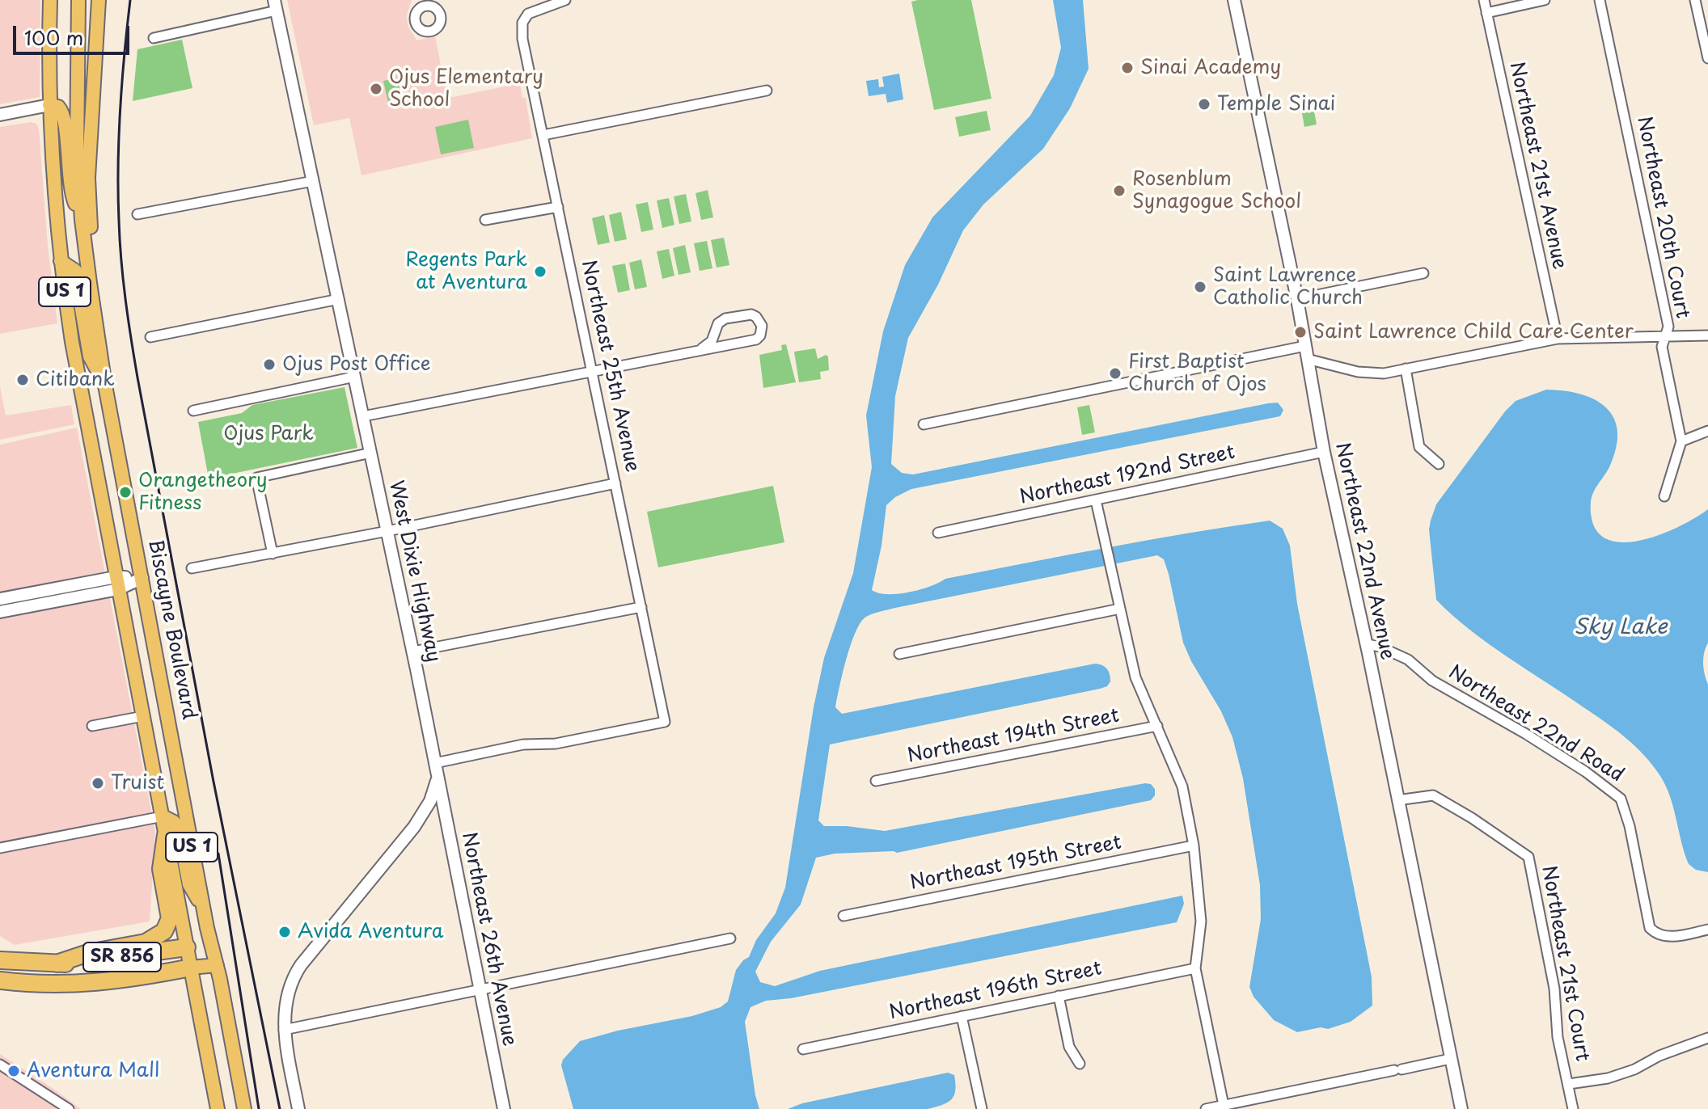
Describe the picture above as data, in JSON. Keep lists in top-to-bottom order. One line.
{"streets":{"highway":["SR 856"],"main road":["US 1","Biscayne Boulevard"],"street":["Northeast 21st Avenue","Northeast 20th Court","Northeast 25th Avenue","Northeast 192nd Street","Northeast 22nd Avenue","West Dixie Highway","Northeast 22nd Road","Northeast 194th Street","Northeast 195th Street","Northeast 26th Avenue","Northeast 21st Court","Northeast 196th Street"]},"crossings":[["US 1","SR 856"],["Northeast 25th Avenue","West Dixie Highway"],["Northeast 192nd Street","Northeast 22nd Avenue"],["Northeast 22nd Avenue","Northeast 22nd Road"],["Northeast 22nd Avenue","Northeast 21st Court"],["West Dixie Highway","Northeast 26th Avenue"],["Biscayne Boulevard","SR 856"]],"water":["Sky Lake"],"parks":["Ojus Park"],"places":["Sinai Academy","Ojus Elementary School","Temple Sinai","Rosenblum Synagogue School","Regents Park at Aventura","Saint Lawrence Catholic Church","Saint Lawrence Child Care Center","Ojus Post Office","First Baptist Church of Ojos","Citibank","Orangetheory Fitness","Truist","Avida Aventura","Aventura Mall"],"scale_bar":"100 m"}
